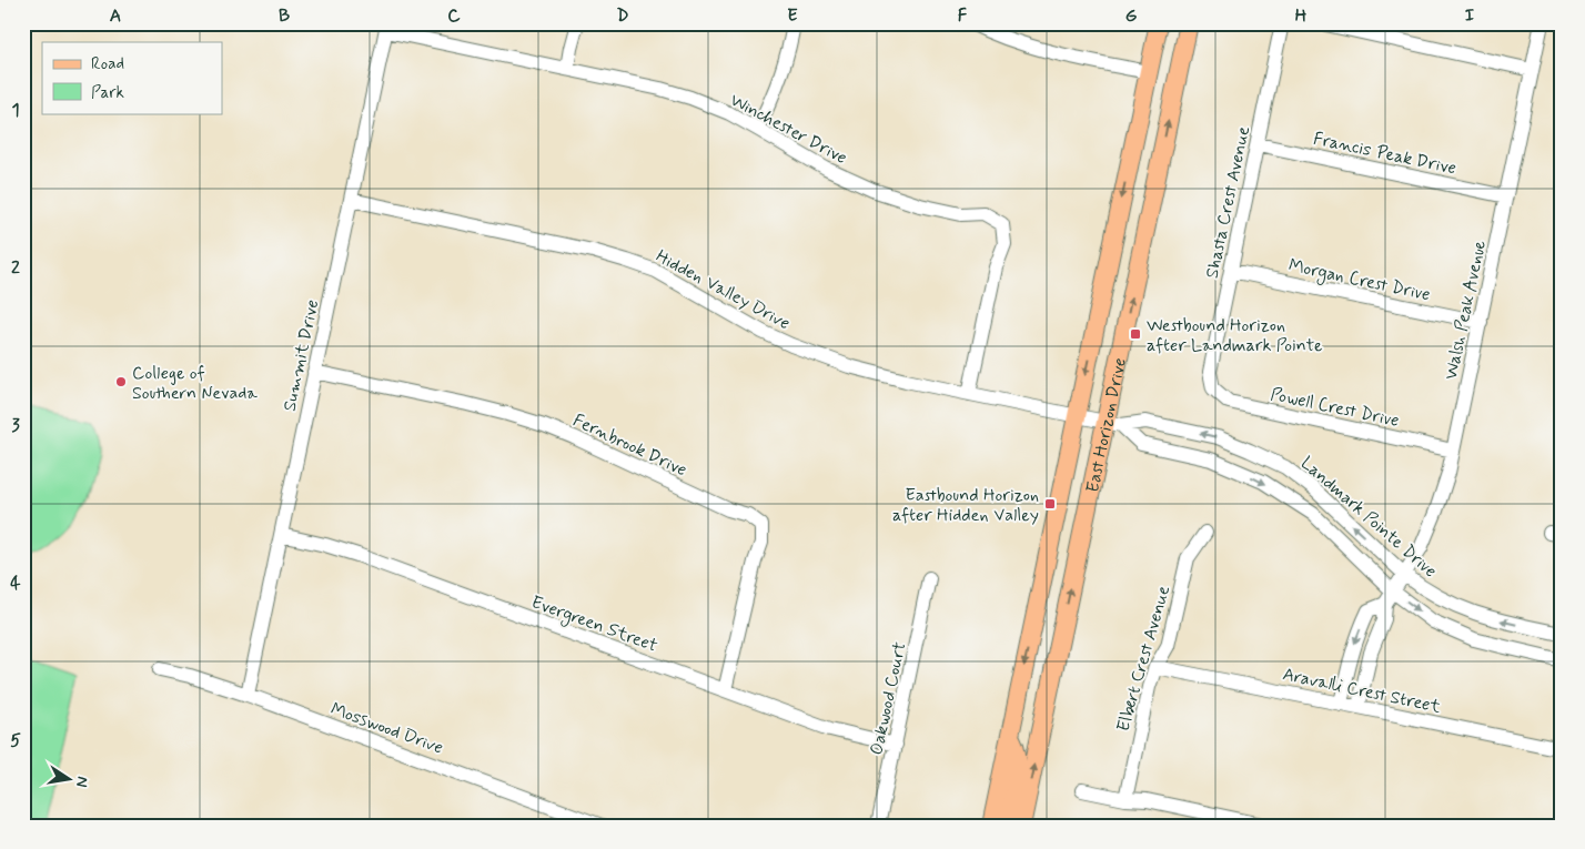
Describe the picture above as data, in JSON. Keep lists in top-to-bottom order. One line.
{"streets":{"main road":["East Horizon Drive"],"street":["Winchester Drive","Francis Peak Drive","Shasta Crest Avenue","Morgan Crest Drive","Hidden Valley Drive","Walsh Peak Avenue","Summit Drive","Powell Crest Drive","Fernbrook Drive","Landmark Pointe Drive","Evergreen Street","Elbert Crest Avenue","Aravalli Crest Street","Oakwood Court","Mosswood Drive"]},"crossings":[["Winchester Drive","Hidden Valley Drive"],["Winchester Drive","Summit Drive"],["Francis Peak Drive","Shasta Crest Avenue"],["Francis Peak Drive","Walsh Peak Avenue"],["Shasta Crest Avenue","Morgan Crest Drive"],["Shasta Crest Avenue","Powell Crest Drive"],["Morgan Crest Drive","Walsh Peak Avenue"],["Hidden Valley Drive","Summit Drive"],["Hidden Valley Drive","East Horizon Drive"],["Hidden Valley Drive","Landmark Pointe Drive"],["Walsh Peak Avenue","Powell Crest Drive"],["Walsh Peak Avenue","Landmark Pointe Drive"],["Summit Drive","Fernbrook Drive"],["Summit Drive","Evergreen Street"],["Summit Drive","Mosswood Drive"],["East Horizon Drive","Landmark Pointe Drive"],["Fernbrook Drive","Evergreen Street"],["Evergreen Street","Oakwood Court"],["Elbert Crest Avenue","Aravalli Crest Street"]],"places":{"transit":["Westbound Horizon after Landmark Pointe","Eastbound Horizon after Hidden Valley"],"other":["College of Southern Nevada"]},"legend":["Road","Park"],"north":"right","grid":{"columns":["A","B","C","D","E","F","G","H","I"],"rows":["1","2","3","4","5"]}}
